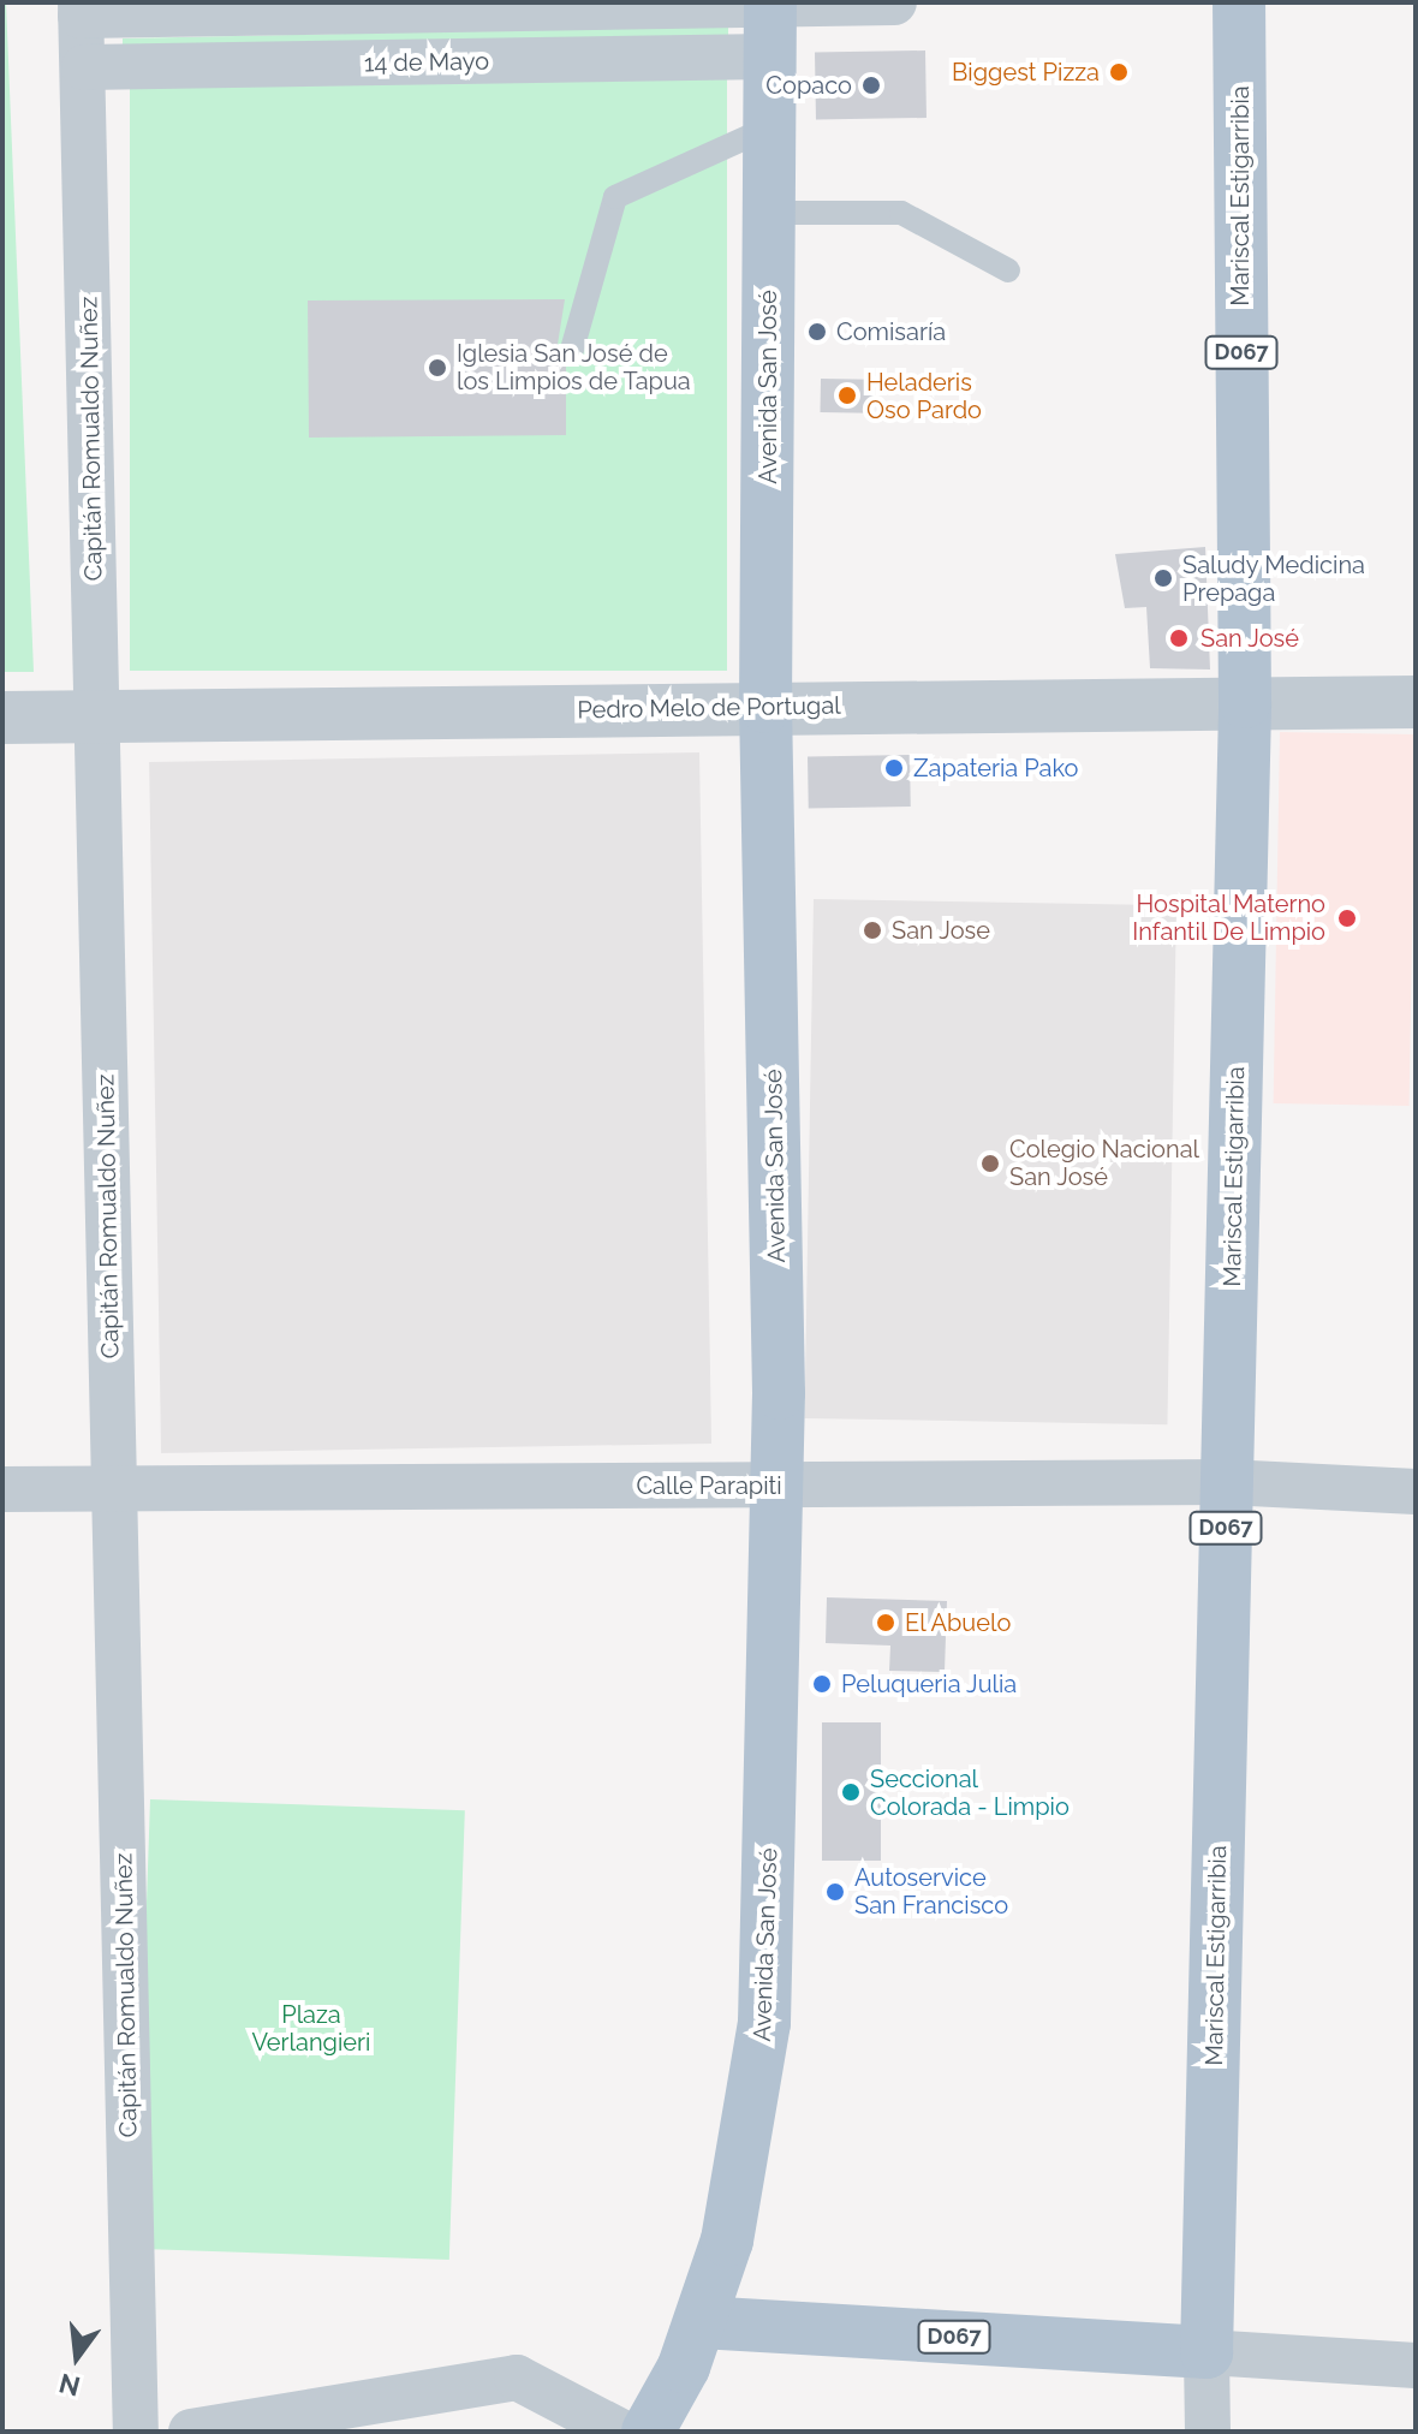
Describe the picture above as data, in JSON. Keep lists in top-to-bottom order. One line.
{"streets":{"main road":["Mariscal Estigarribia","D067","Avenida San José"],"street":["14 de Mayo","Capitán Romualdo Nuñez","Pedro Melo de Portugal","Calle Parapiti"]},"crossings":[["14 de Mayo","Avenida San José"],["14 de Mayo","Capitán Romualdo Nuñez"],["Mariscal Estigarribia","D067"],["Mariscal Estigarribia","Pedro Melo de Portugal"],["Mariscal Estigarribia","Calle Parapiti"],["D067","Avenida San José"],["Avenida San José","Pedro Melo de Portugal"],["Avenida San José","Calle Parapiti"],["Capitán Romualdo Nuñez","Pedro Melo de Portugal"],["Capitán Romualdo Nuñez","Calle Parapiti"]],"parks":["Plaza Verlangieri"],"places":["Biggest Pizza","Copaco","Comisaría","Iglesia San José de los Limpios de Tapua","Heladeris Oso Pardo","Saludy Medicina Prepaga","San José","Zapateria Pako","Hospital Materno Infantil De Limpio","San Jose","Colegio Nacional San José","El Abuelo","Peluqueria Julia","Seccional Colorada - Limpio","Autoservice San Francisco"],"north":"bottom"}
